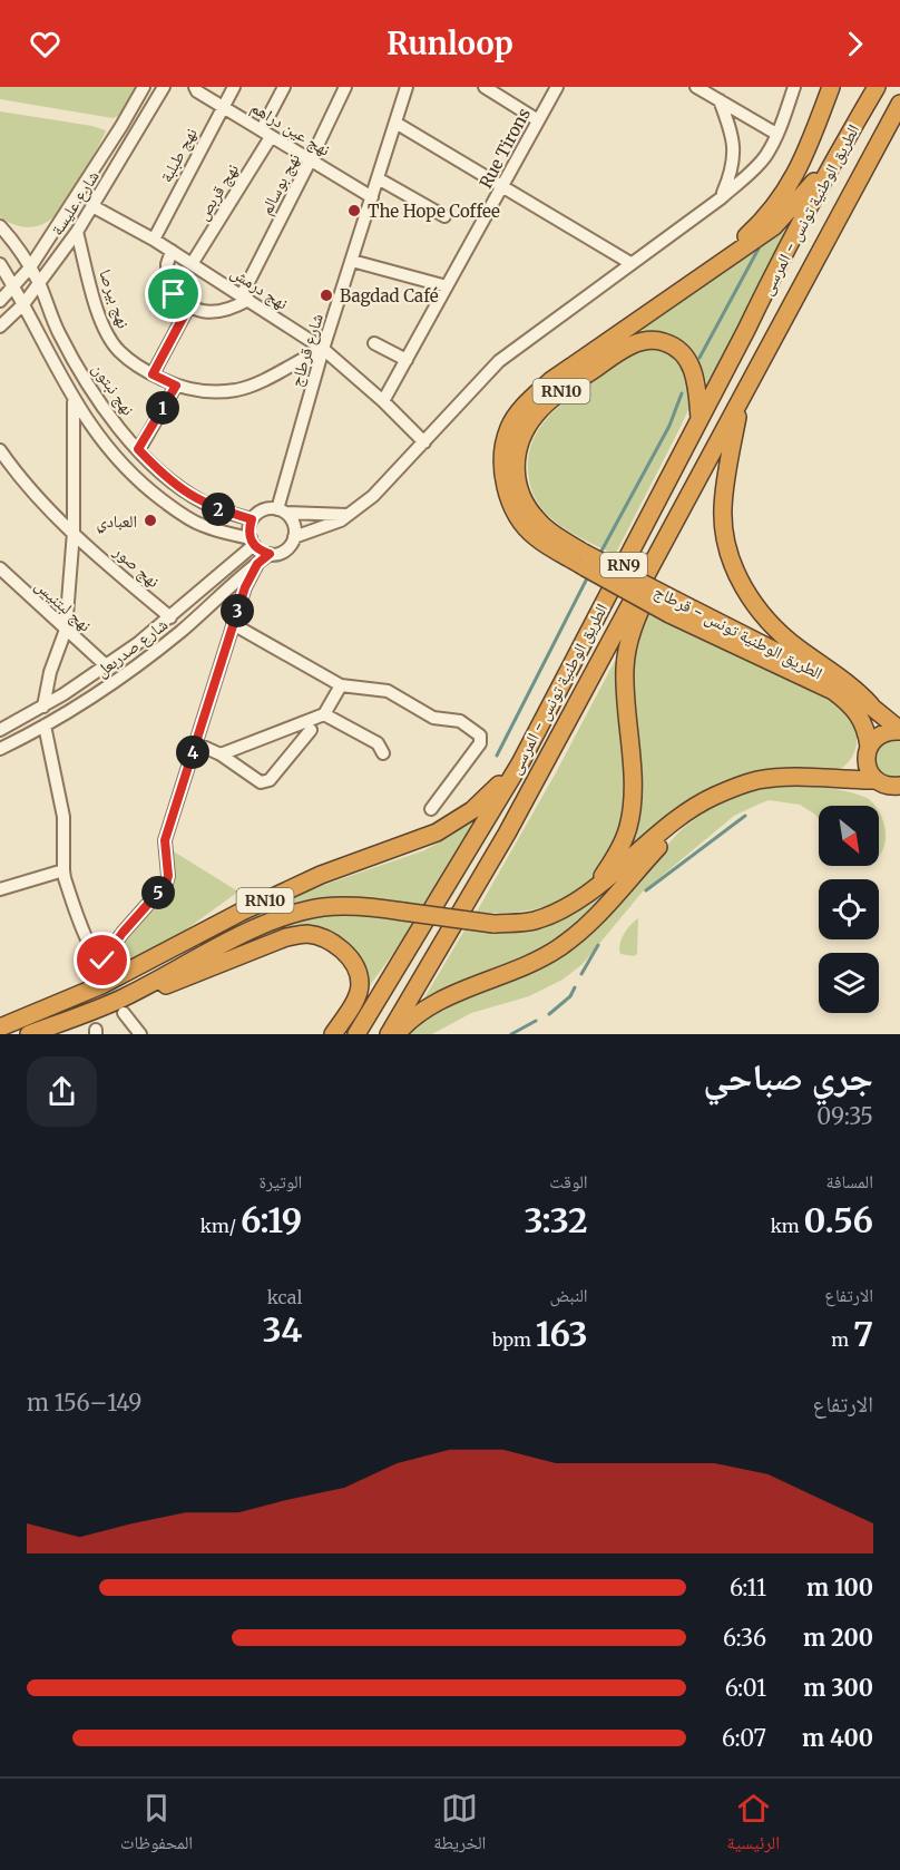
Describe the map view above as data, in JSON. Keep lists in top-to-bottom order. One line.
{"streets":{"highway":["الطريق الوطنية تونس - المرسى","RN10","RN9","الطريق الوطنية تونس - قرطاج"],"street":["نهج عين دراهم","Rue Tirons","نهج طبلبة","نهج بوسالم","نهج قربص","شارع عليسة","نهج درمش","نهج بيرصا","شارع قرطاج","نهج نبتون","نهج صور","نهج لبتنيس","شارع صدربعل"]},"crossings":[["نهج عين دراهم","نهج طبلبة"],["نهج عين دراهم","نهج بوسالم"],["نهج عين دراهم","نهج قربص"],["نهج عين دراهم","شارع قرطاج"],["Rue Tirons","نهج درمش"],["نهج طبلبة","نهج درمش"],["نهج بوسالم","نهج درمش"],["نهج قربص","نهج درمش"],["شارع عليسة","نهج درمش"],["شارع عليسة","نهج بيرصا"],["شارع عليسة","نهج نبتون"],["الطريق الوطنية تونس - المرسى","RN10"],["الطريق الوطنية تونس - المرسى","الطريق الوطنية تونس - قرطاج"],["نهج درمش","نهج بيرصا"],["نهج درمش","شارع قرطاج"],["نهج بيرصا","شارع قرطاج"],["شارع قرطاج","نهج نبتون"],["شارع قرطاج","شارع صدربعل"],["نهج نبتون","شارع صدربعل"],["نهج صور","شارع صدربعل"],["نهج لبتنيس","شارع صدربعل"]],"places":["The Hope Coffee","Bagdad Café","العبادي"],"north":"bottom right","page":{"header":"Runloop","pins":["1","2","3","4","5"],"heading":["جري صباحي","09:35"],"stats":[["المسافة","0.56 km"],["الوقت","3:32"],["الوتيرة","6:19 /km"],["الارتفاع","7 m"],["النبض","163 bpm"],["kcal","34"]],"chart":["الارتفاع","149–156 m"],"list":[{"name":"100 m","note":"6:11"},{"name":"200 m","note":"6:36"},{"name":"300 m","note":"6:01"},{"name":"400 m","note":"6:07"}],"tabs":["الرئيسية","الخريطة","المحفوظات"]}}
